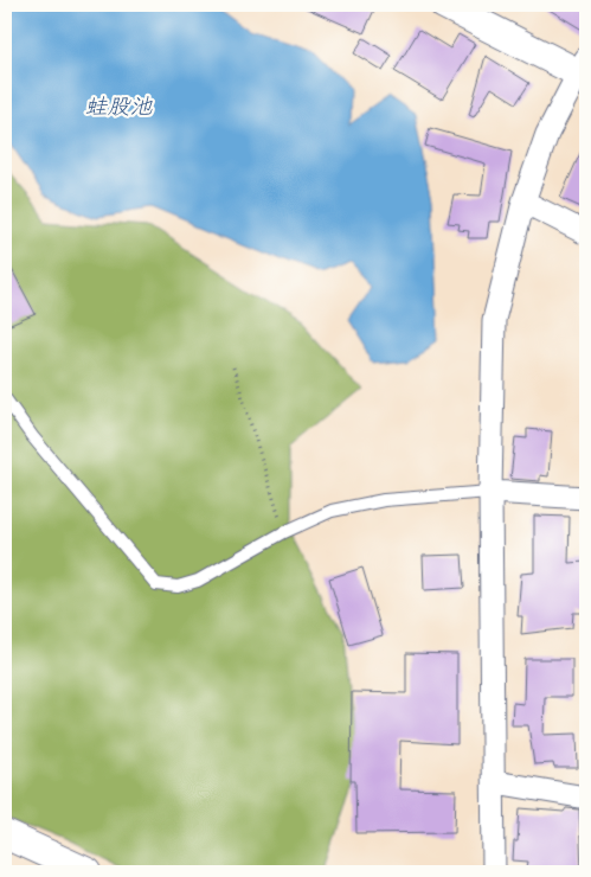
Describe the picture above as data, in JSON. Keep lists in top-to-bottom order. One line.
{"water":["蛙股池"]}
